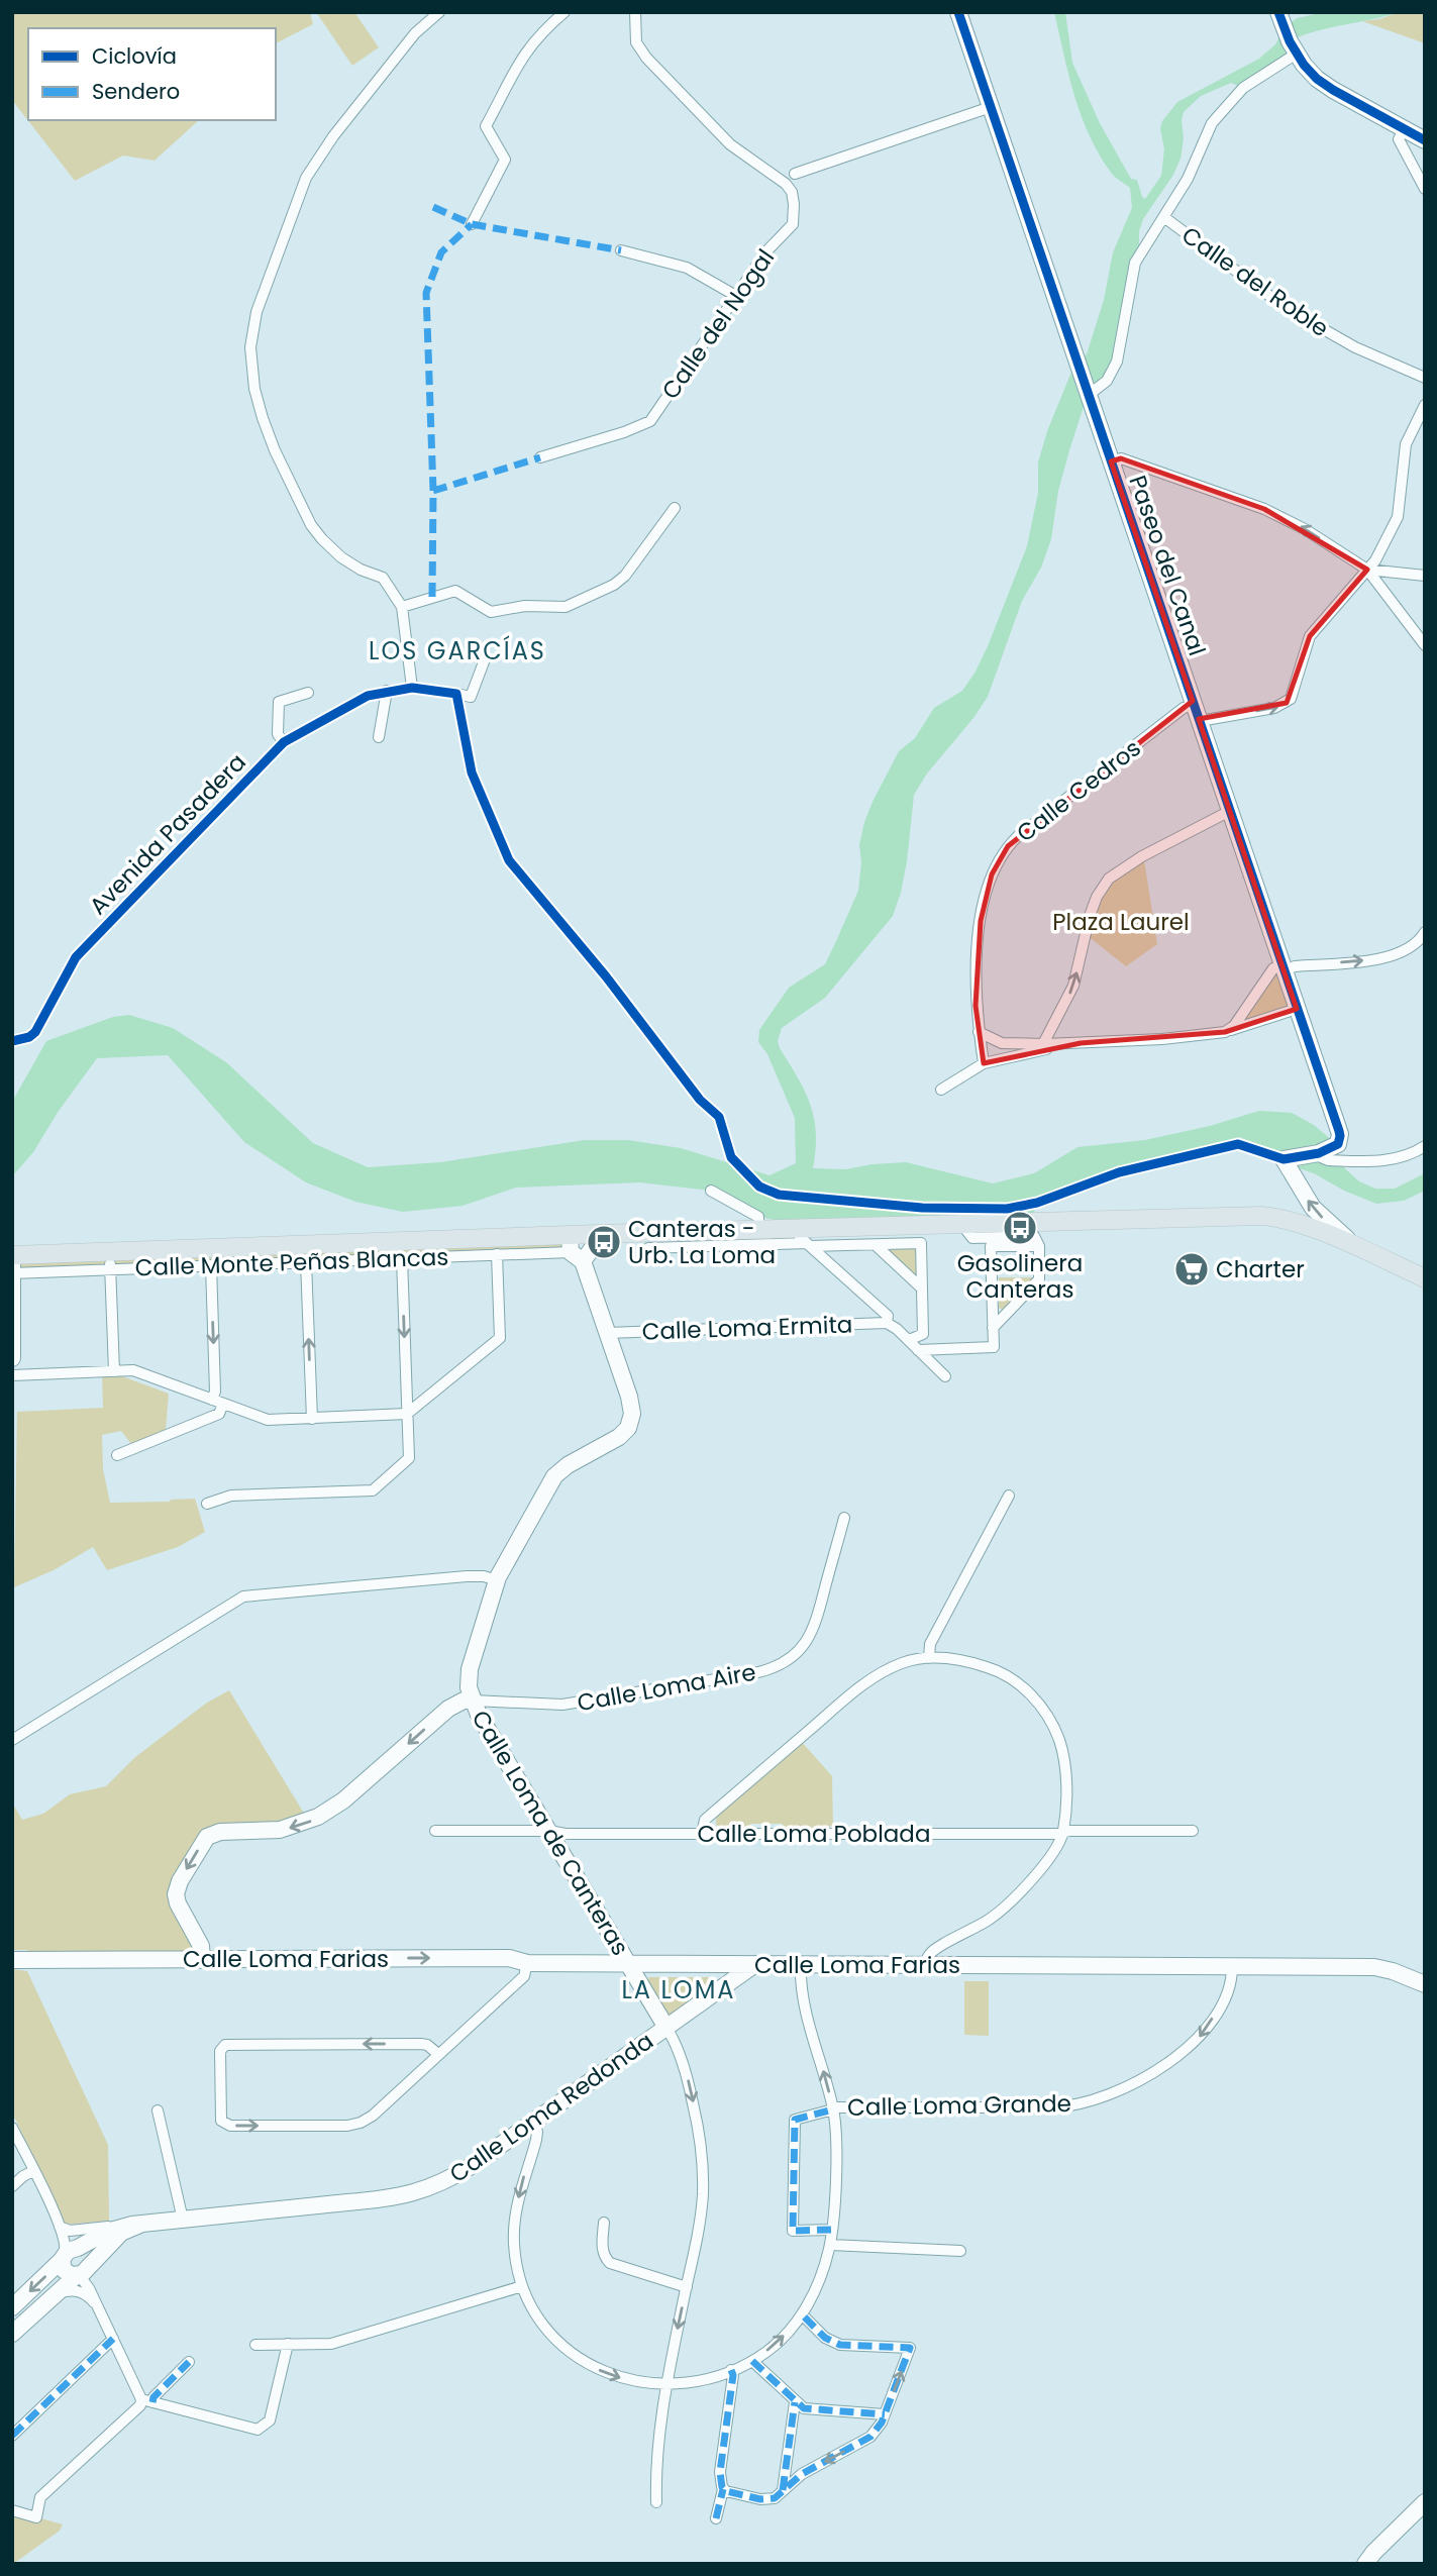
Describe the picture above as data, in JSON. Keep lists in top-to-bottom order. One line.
{"streets":{"main road":["Calle Monte Peñas Blancas"],"street":["Calle del Roble","Calle del Nogal","Paseo del Canal","Calle Cedros","Avenida Pasadera","Calle Loma Ermita","Calle Loma Aire","Calle Loma de Canteras","Calle Loma Poblada","Calle Loma Farias","Calle Loma Grande","Calle Loma Redonda"]},"crossings":[["Paseo del Canal","Calle Cedros"],["Calle Monte Peñas Blancas","Calle Loma de Canteras"],["Calle Loma Ermita","Calle Loma de Canteras"],["Calle Loma Aire","Calle Loma de Canteras"],["Calle Loma de Canteras","Calle Loma Poblada"],["Calle Loma de Canteras","Calle Loma Farias"],["Calle Loma de Canteras","Calle Loma Redonda"],["Calle Loma Farias","Calle Loma Grande"],["Calle Loma Farias","Calle Loma Redonda"]],"one_way":["Calle Loma Grande"],"districts":["LOS GARCÍAS","LA LOMA"],"parks":["Plaza Laurel"],"places":{"bus stop":["Gasolinera Canteras","Canteras - Urb. La Loma"],"supermarket":["Charter"]},"legend":["Ciclovía","Sendero"]}
